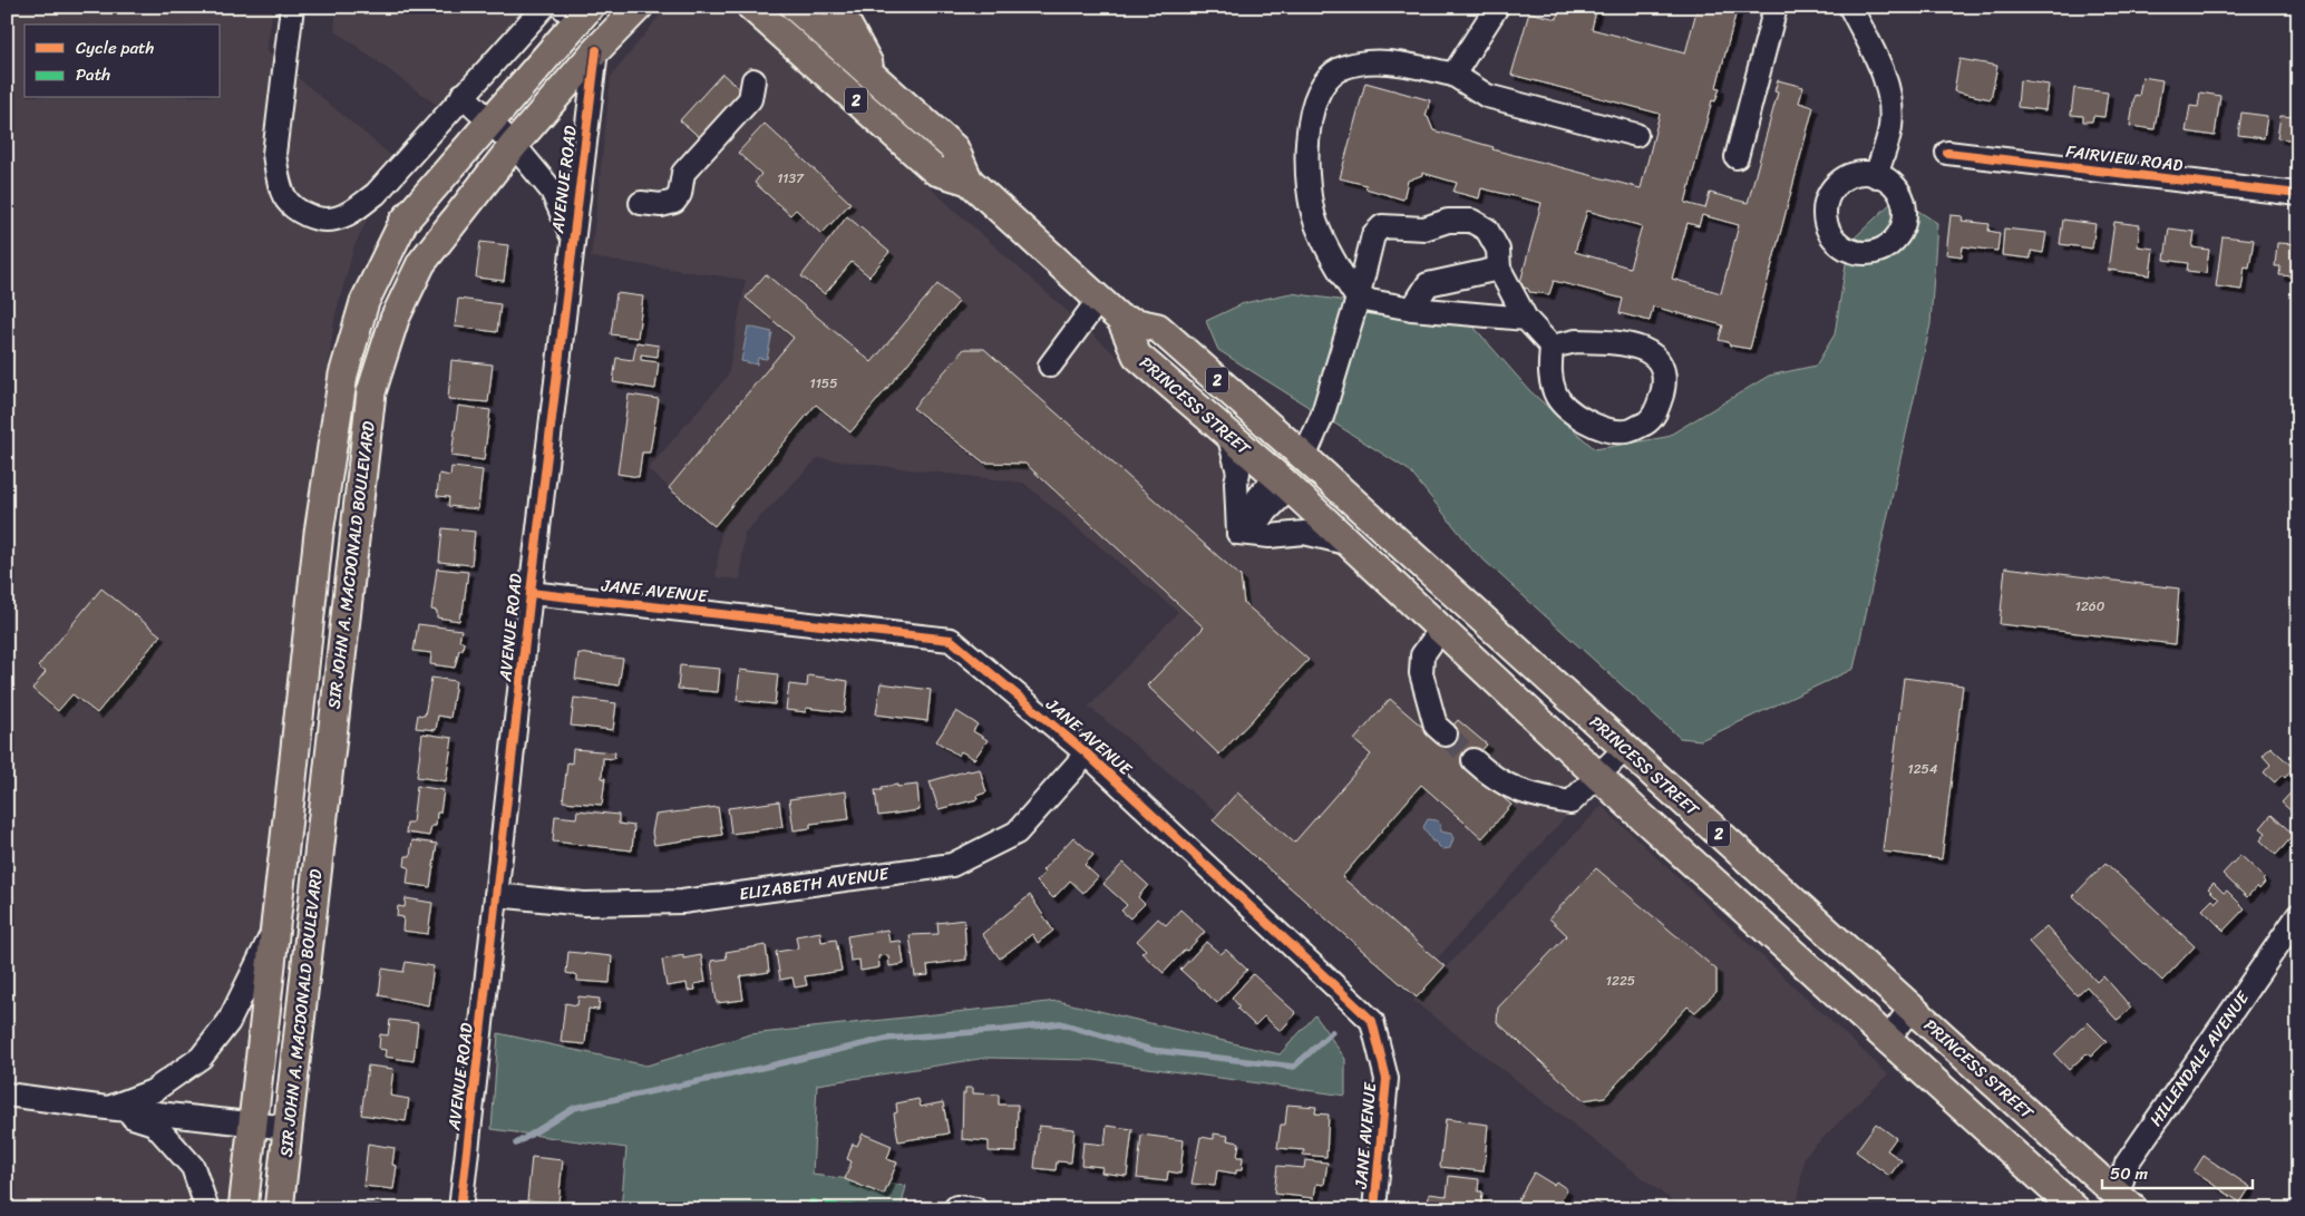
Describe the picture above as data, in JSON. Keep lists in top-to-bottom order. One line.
{"streets":{"main road":["2","PRINCESS STREET","SIR JOHN A. MACDONALD BOULEVARD"],"street":["FAIRVIEW ROAD","AVENUE ROAD","JANE AVENUE","ELIZABETH AVENUE","HILLENDALE AVENUE"]},"crossings":[["AVENUE ROAD","SIR JOHN A. MACDONALD BOULEVARD"],["AVENUE ROAD","JANE AVENUE"],["AVENUE ROAD","ELIZABETH AVENUE"],["PRINCESS STREET","HILLENDALE AVENUE"],["JANE AVENUE","ELIZABETH AVENUE"]],"house_numbers":["1137","1155","1260","1254","1225"],"legend":["Cycle path","Path"],"scale_bar":"50 m"}
